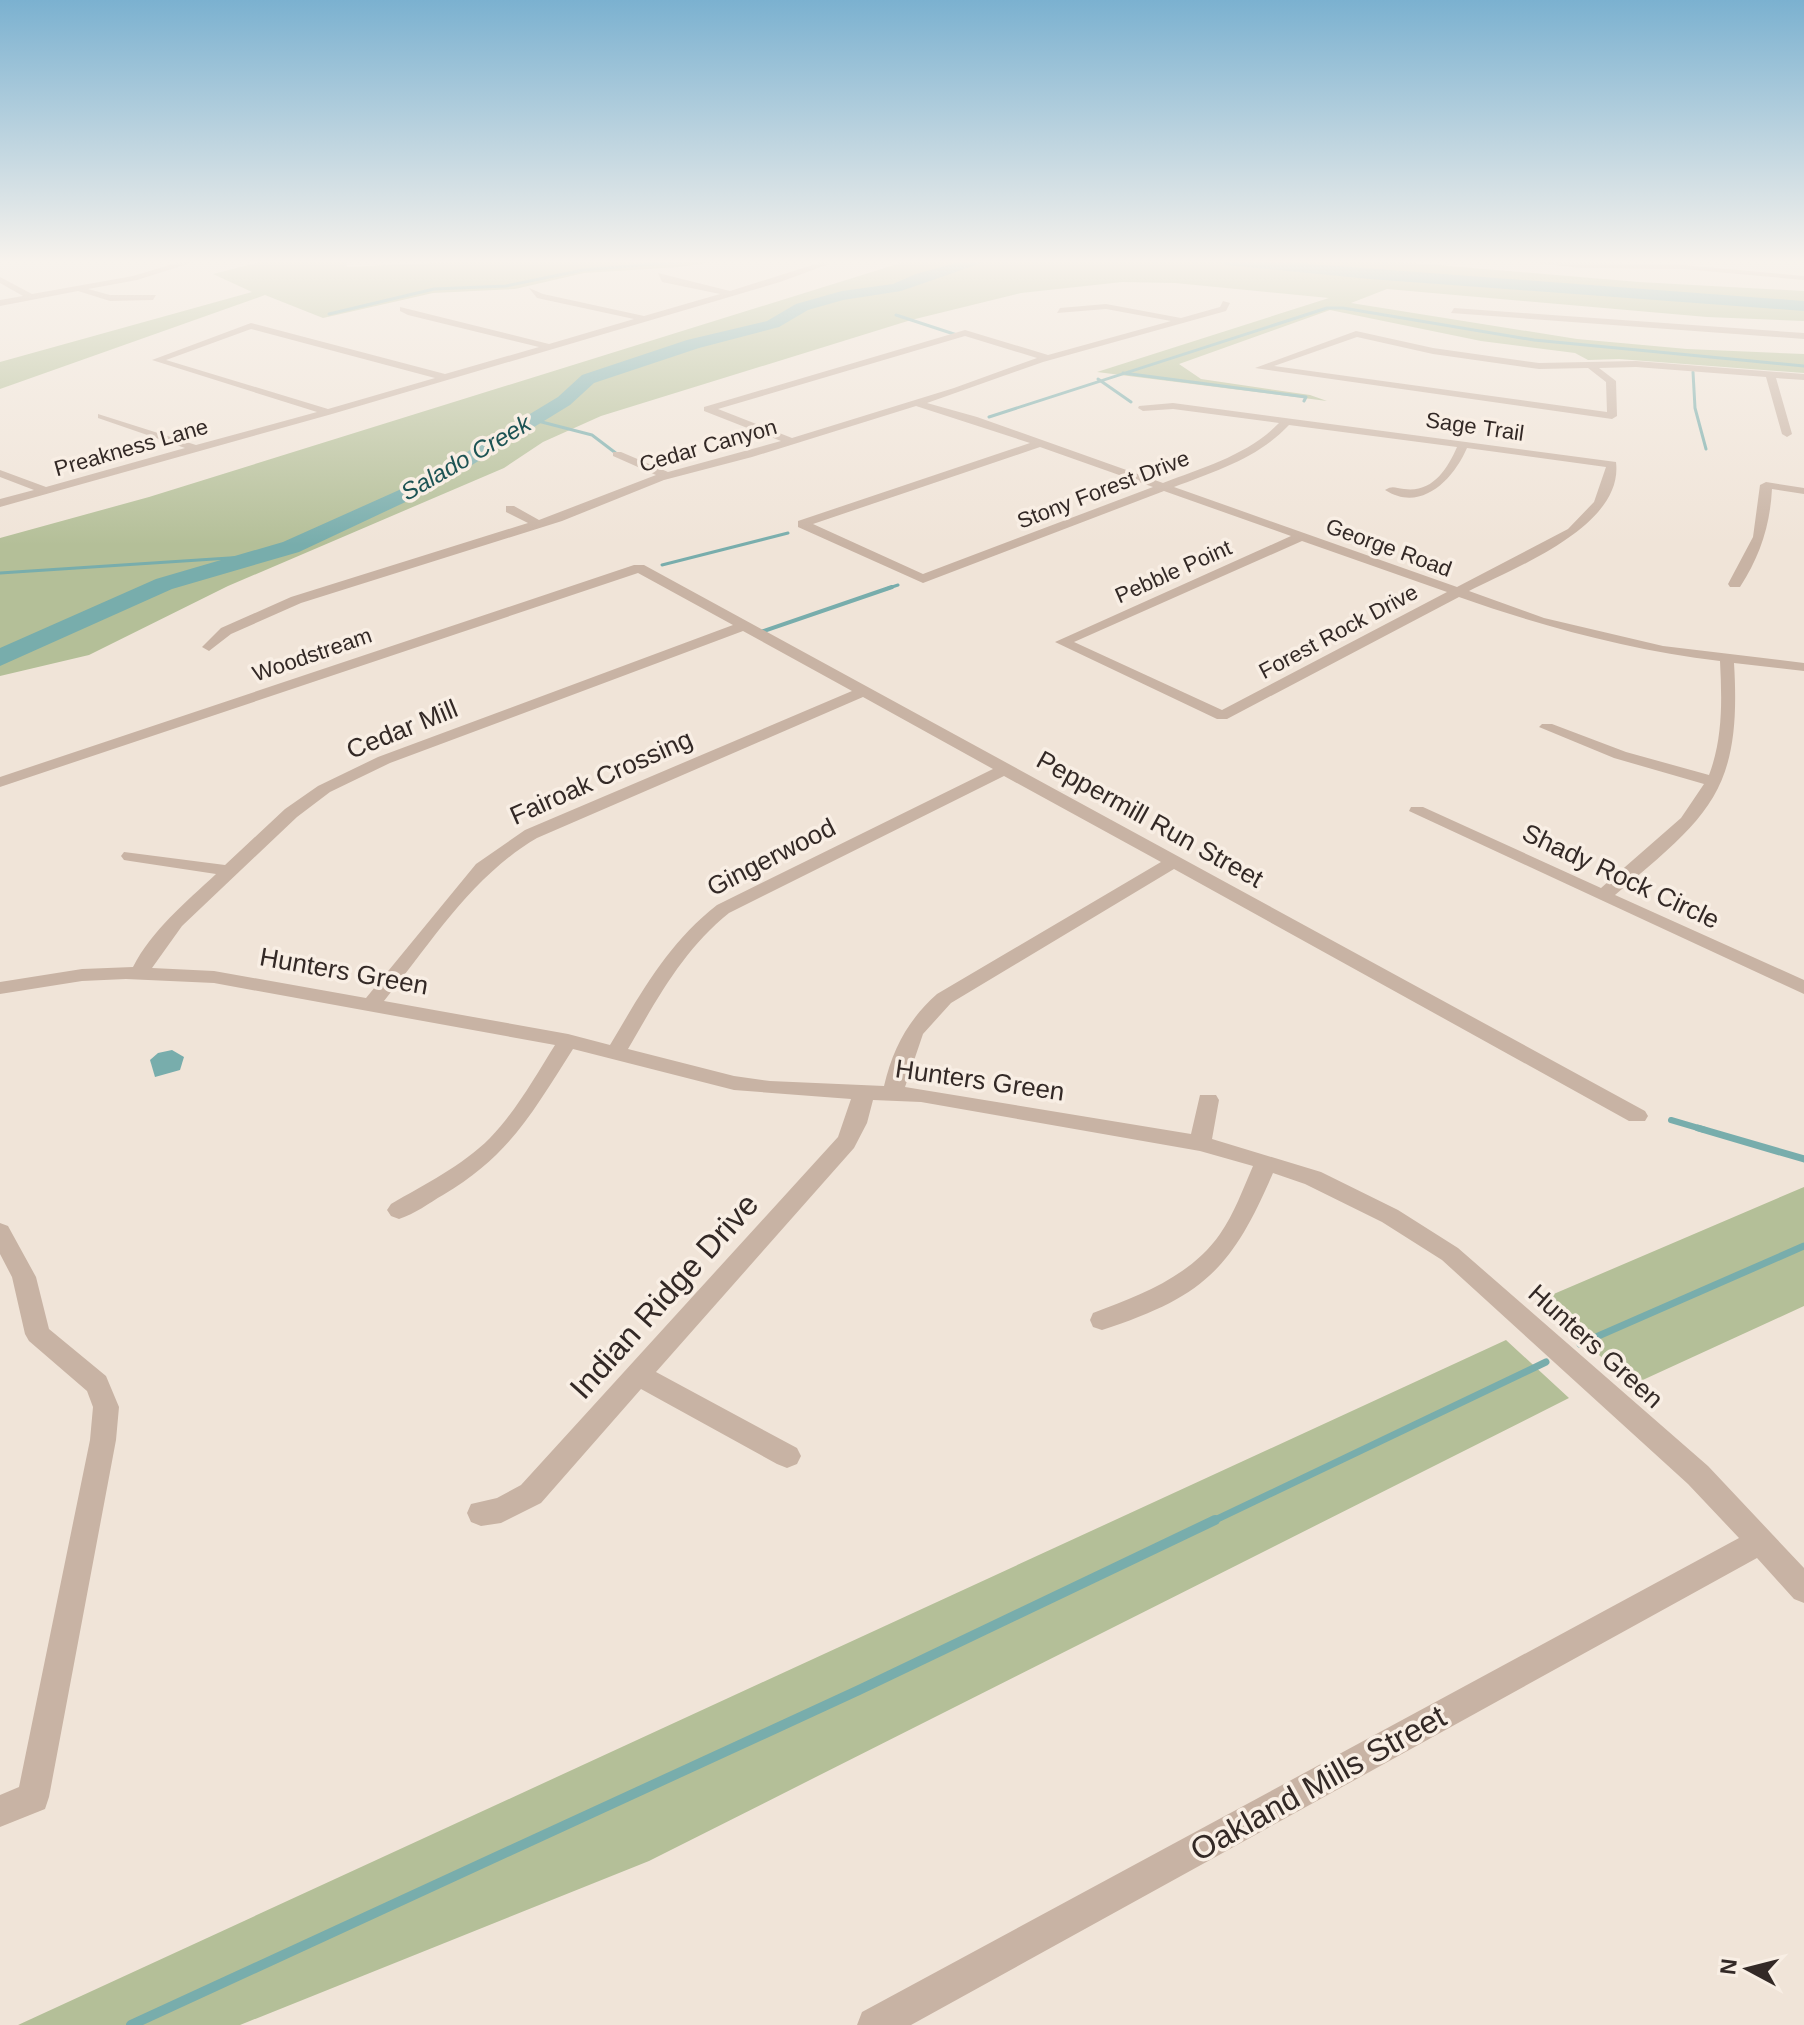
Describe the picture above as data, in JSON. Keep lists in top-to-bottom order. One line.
{"streets":{"street":["Sage Trail","Cedar Canyon","Preakness Lane","Stony Forest Drive","George Road","Pebble Point","Forest Rock Drive","Woodstream","Cedar Mill","Fairoak Crossing","Peppermill Run Street","Gingerwood","Shady Rock Circle","Hunters Green","Indian Ridge Drive","Oakland Mills Street"]},"crossings":[["Sage Trail","Stony Forest Drive"],["Sage Trail","Forest Rock Drive"],["Cedar Canyon","George Road"],["Stony Forest Drive","George Road"],["George Road","Pebble Point"],["George Road","Forest Rock Drive"],["Pebble Point","Forest Rock Drive"],["Woodstream","Peppermill Run Street"],["Cedar Mill","Peppermill Run Street"],["Cedar Mill","Hunters Green"],["Fairoak Crossing","Peppermill Run Street"],["Fairoak Crossing","Hunters Green"],["Peppermill Run Street","Gingerwood"],["Gingerwood","Hunters Green"],["Hunters Green","Indian Ridge Drive"],["Hunters Green","Oakland Mills Street"]],"water":["Salado Creek"],"north":"left"}
